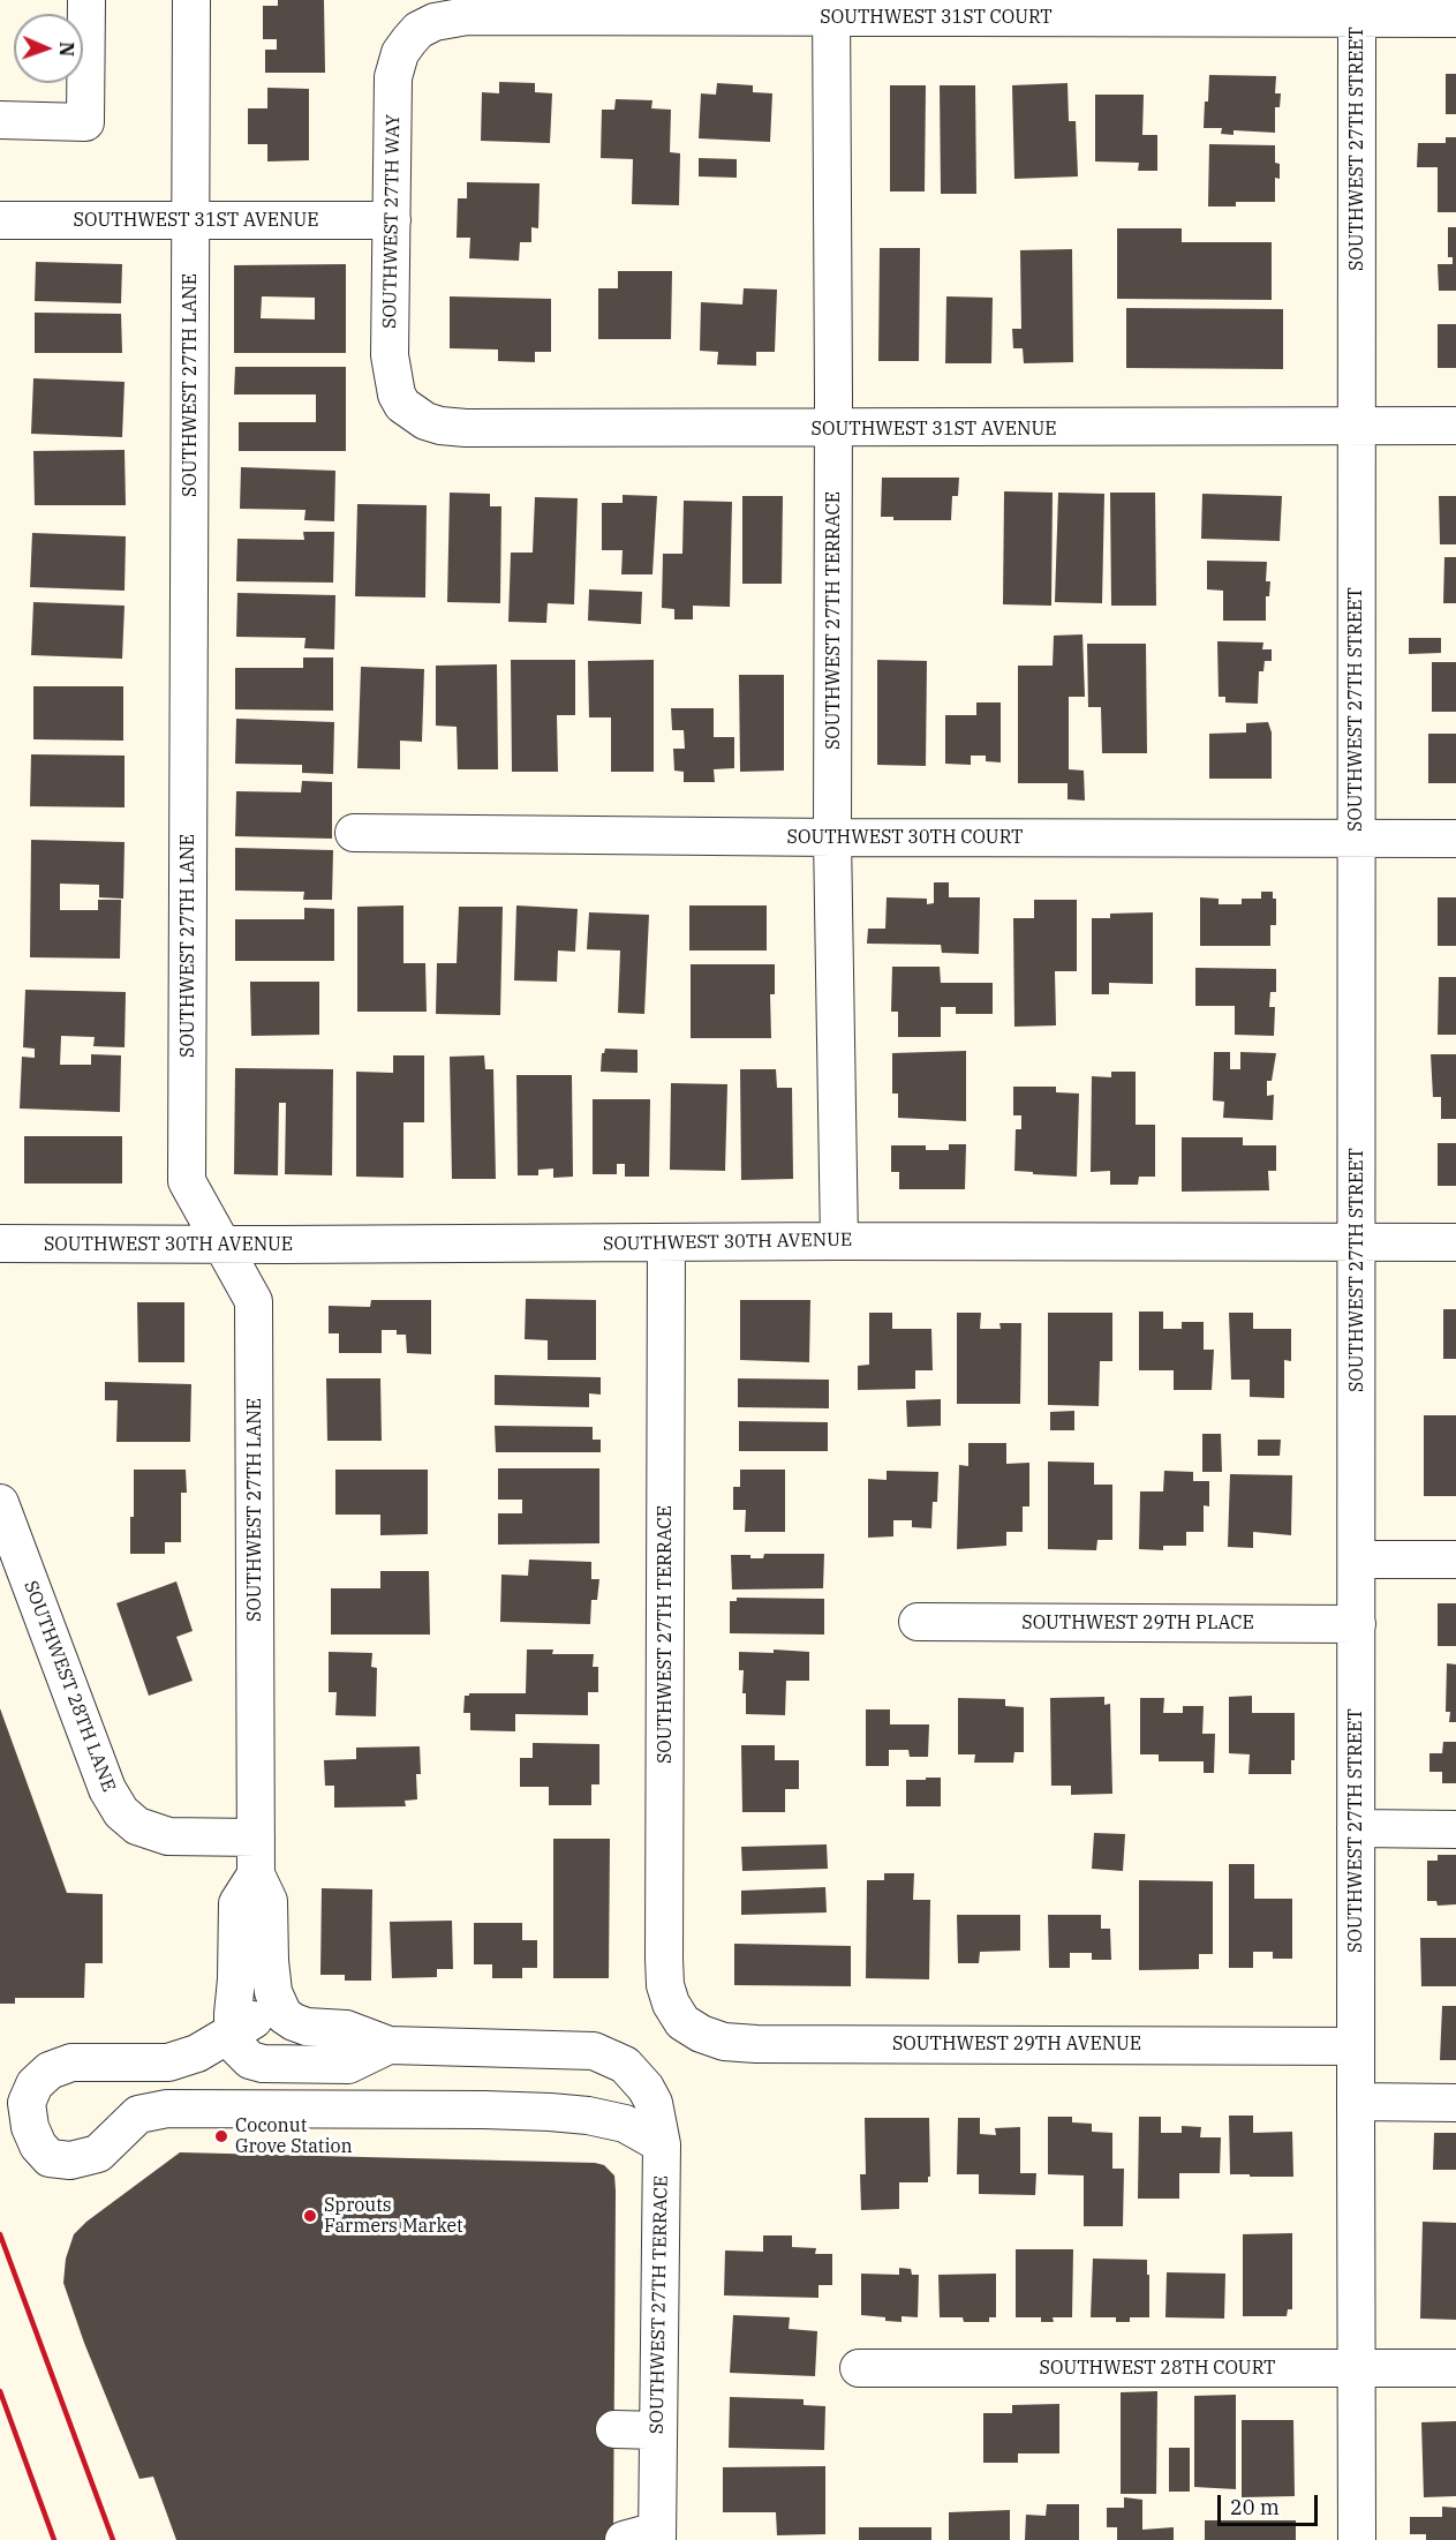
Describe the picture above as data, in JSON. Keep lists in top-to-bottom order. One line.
{"streets":{"street":["SOUTHWEST 31ST COURT","SOUTHWEST 27TH STREET","SOUTHWEST 31ST AVENUE","SOUTHWEST 27TH WAY","SOUTHWEST 27TH LANE","SOUTHWEST 27TH TERRACE","SOUTHWEST 30TH COURT","SOUTHWEST 30TH AVENUE","SOUTHWEST 29TH PLACE","SOUTHWEST 28TH LANE","SOUTHWEST 29TH AVENUE","SOUTHWEST 28TH COURT"]},"crossings":[["SOUTHWEST 31ST COURT","SOUTHWEST 27TH STREET"],["SOUTHWEST 31ST COURT","SOUTHWEST 27TH WAY"],["SOUTHWEST 31ST COURT","SOUTHWEST 27TH TERRACE"],["SOUTHWEST 27TH STREET","SOUTHWEST 31ST AVENUE"],["SOUTHWEST 27TH STREET","SOUTHWEST 30TH COURT"],["SOUTHWEST 27TH STREET","SOUTHWEST 30TH AVENUE"],["SOUTHWEST 27TH STREET","SOUTHWEST 29TH PLACE"],["SOUTHWEST 27TH STREET","SOUTHWEST 29TH AVENUE"],["SOUTHWEST 27TH STREET","SOUTHWEST 28TH COURT"],["SOUTHWEST 31ST AVENUE","SOUTHWEST 27TH WAY"],["SOUTHWEST 31ST AVENUE","SOUTHWEST 27TH LANE"],["SOUTHWEST 31ST AVENUE","SOUTHWEST 27TH TERRACE"],["SOUTHWEST 27TH LANE","SOUTHWEST 30TH AVENUE"],["SOUTHWEST 27TH LANE","SOUTHWEST 28TH LANE"],["SOUTHWEST 27TH TERRACE","SOUTHWEST 30TH COURT"],["SOUTHWEST 27TH TERRACE","SOUTHWEST 30TH AVENUE"],["SOUTHWEST 27TH TERRACE","SOUTHWEST 29TH AVENUE"]],"places":["Coconut Grove Station","Sprouts Farmers Market"],"scale_bar":"20 m","north":"right"}
